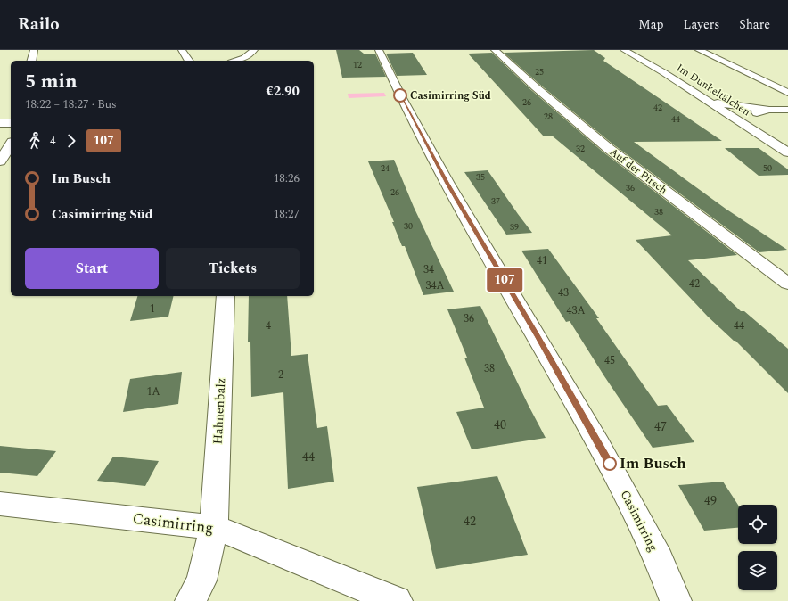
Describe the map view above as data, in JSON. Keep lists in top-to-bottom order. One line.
{"streets":{"street":["Im Dunkeltälchen","Auf der Pirsch","Hahnenbalz","Casimirring"]},"crossings":[["Hahnenbalz","Casimirring"]],"places":["Casimirring Süd","Im Busch"],"lines":["bus line 107"],"house_numbers":["12","25","26","42","28","44","32","24","50","35","36","26","37","38","30","39","41","34","42","34A","43","1","43A","36","4","44","45","38","2","1A","40","47","44","49","42"],"page":{"header":"Railo","nav":["Map","Layers","Share"],"on_map":"107","heading":["5 min","18:22 – 18:27 · Bus","€2.90"],"legs":["4","107"],"list":[{"name":"Im Busch","value":"18:26"},{"name":"Casimirring Süd","value":"18:27"}],"buttons":["Start","Tickets"]}}
